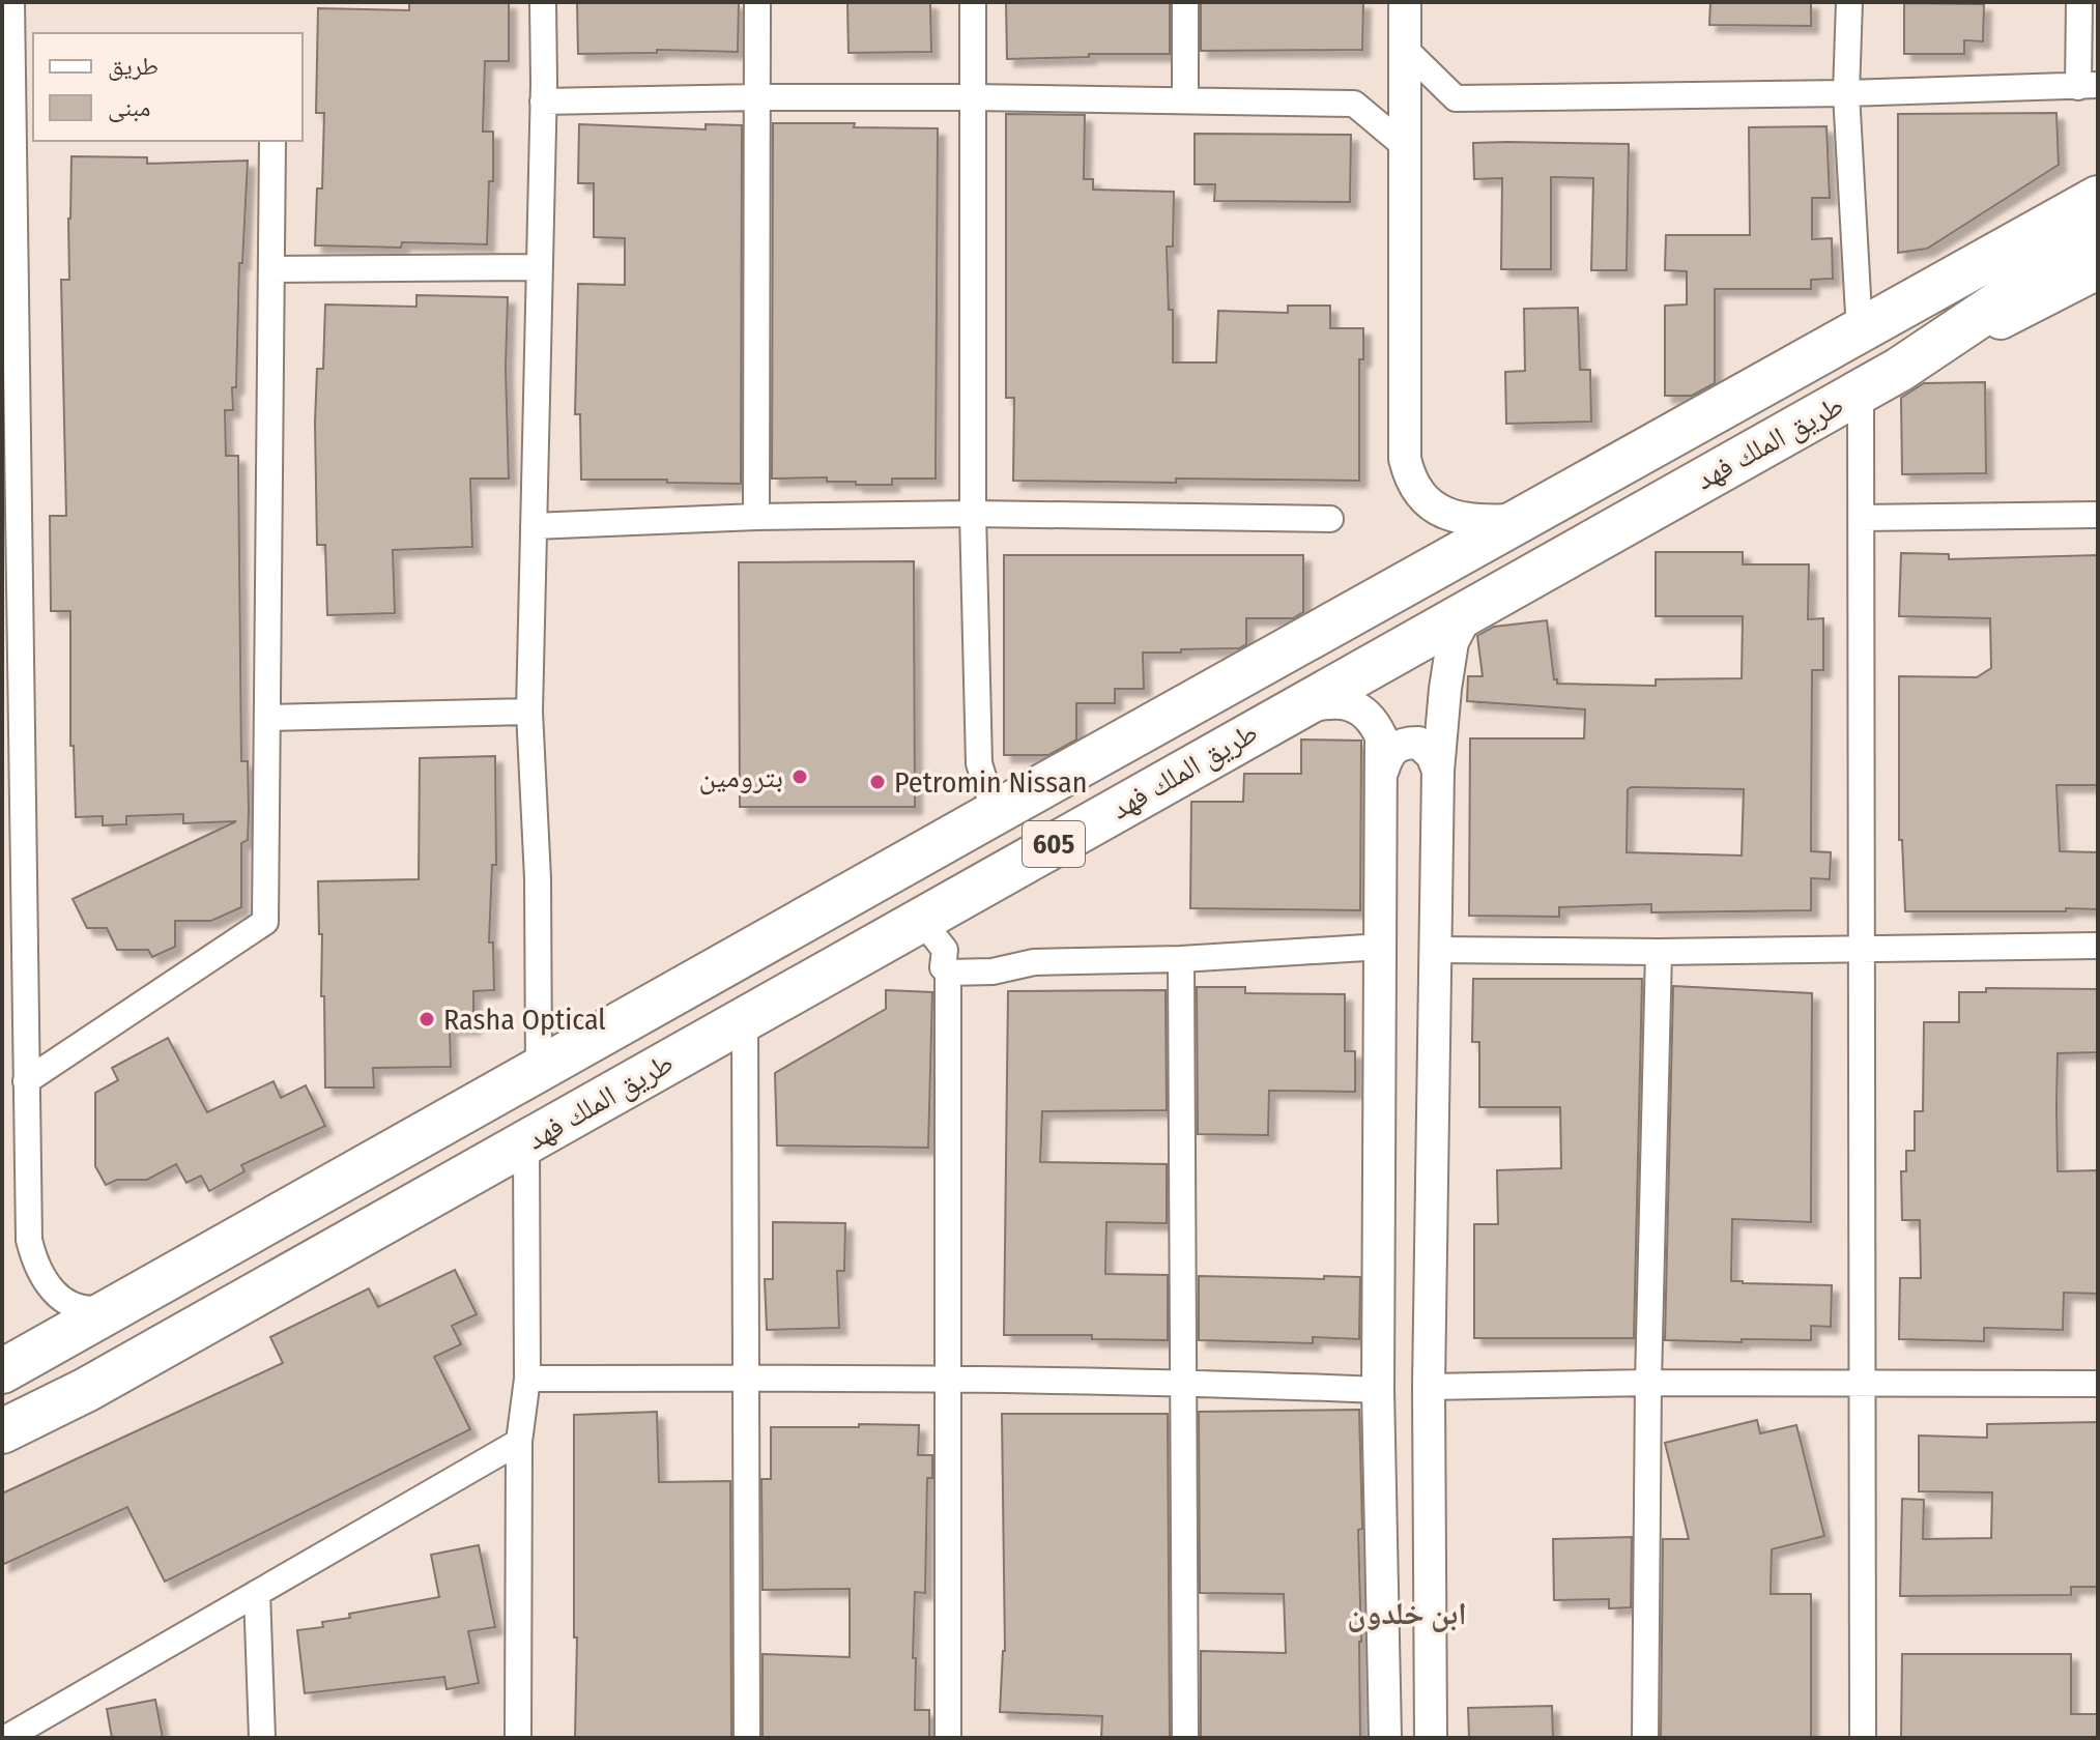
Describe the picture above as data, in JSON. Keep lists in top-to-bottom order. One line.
{"streets":{"highway":["طريق الملك فهد","605"]},"districts":["ابن خلدون"],"places":["بترومين","Petromin Nissan","Rasha Optical"],"legend":["طريق","مبنى"]}
